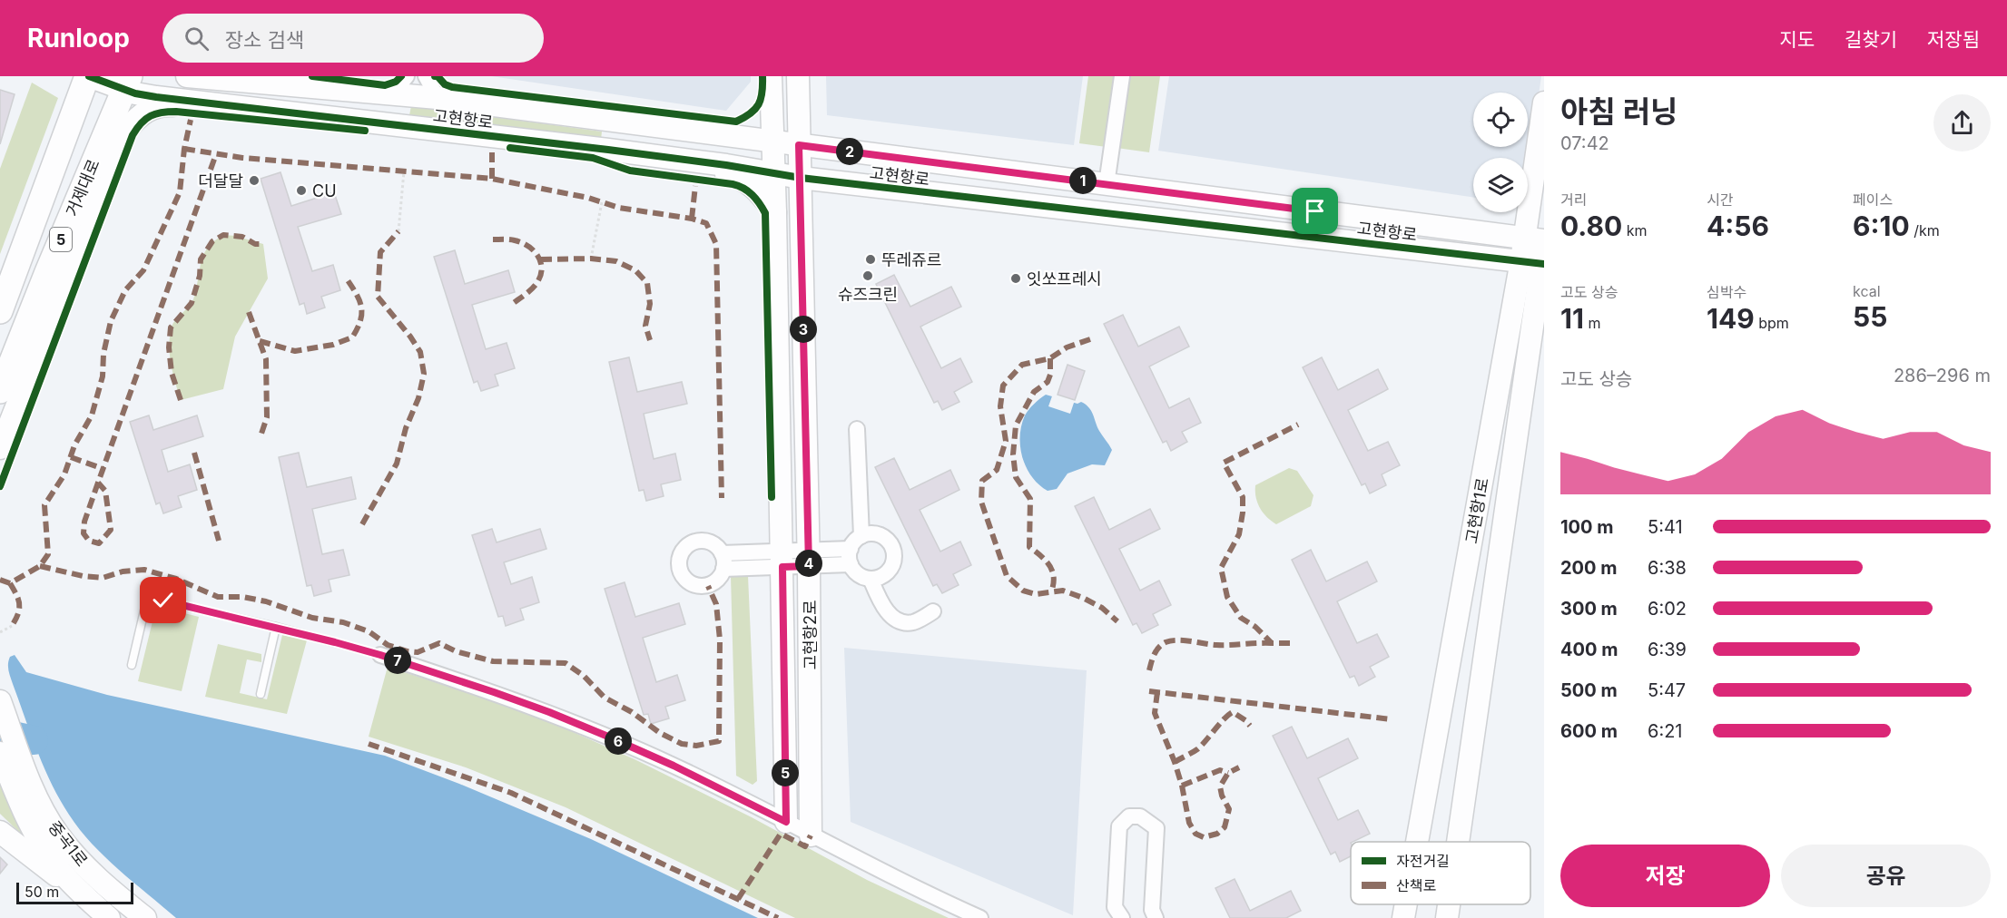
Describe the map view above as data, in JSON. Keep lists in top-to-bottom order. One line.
{"streets":{"main road":["거제대로","5"],"street":["고현항로","고현항1로","고현항2로","중곡1로"]},"crossings":[["고현항로","거제대로"],["고현항로","고현항1로"],["고현항로","고현항2로"]],"places":["더달달","CU","뚜레쥬르","슈즈크린","잇쏘프레시"],"legend":["자전거길","산책로"],"scale_bar":"50 m","page":{"header":"Runloop","search":"장소 검색","nav":["지도","길찾기","저장됨"],"heading":["아침 러닝","07:42"],"pins":["2","1","3","4","7","6","5"],"stats":[["거리","0.80 km"],["시간","4:56"],["페이스","6:10 /km"],["고도 상승","11 m"],["심박수","149 bpm"],["kcal","55"]],"chart":["고도 상승","286–296 m"],"list":[{"name":"100 m","note":"5:41"},{"name":"200 m","note":"6:38"},{"name":"300 m","note":"6:02"},{"name":"400 m","note":"6:39"},{"name":"500 m","note":"5:47"},{"name":"600 m","note":"6:21"}],"buttons":["저장","공유"],"scale":"50 m"}}
